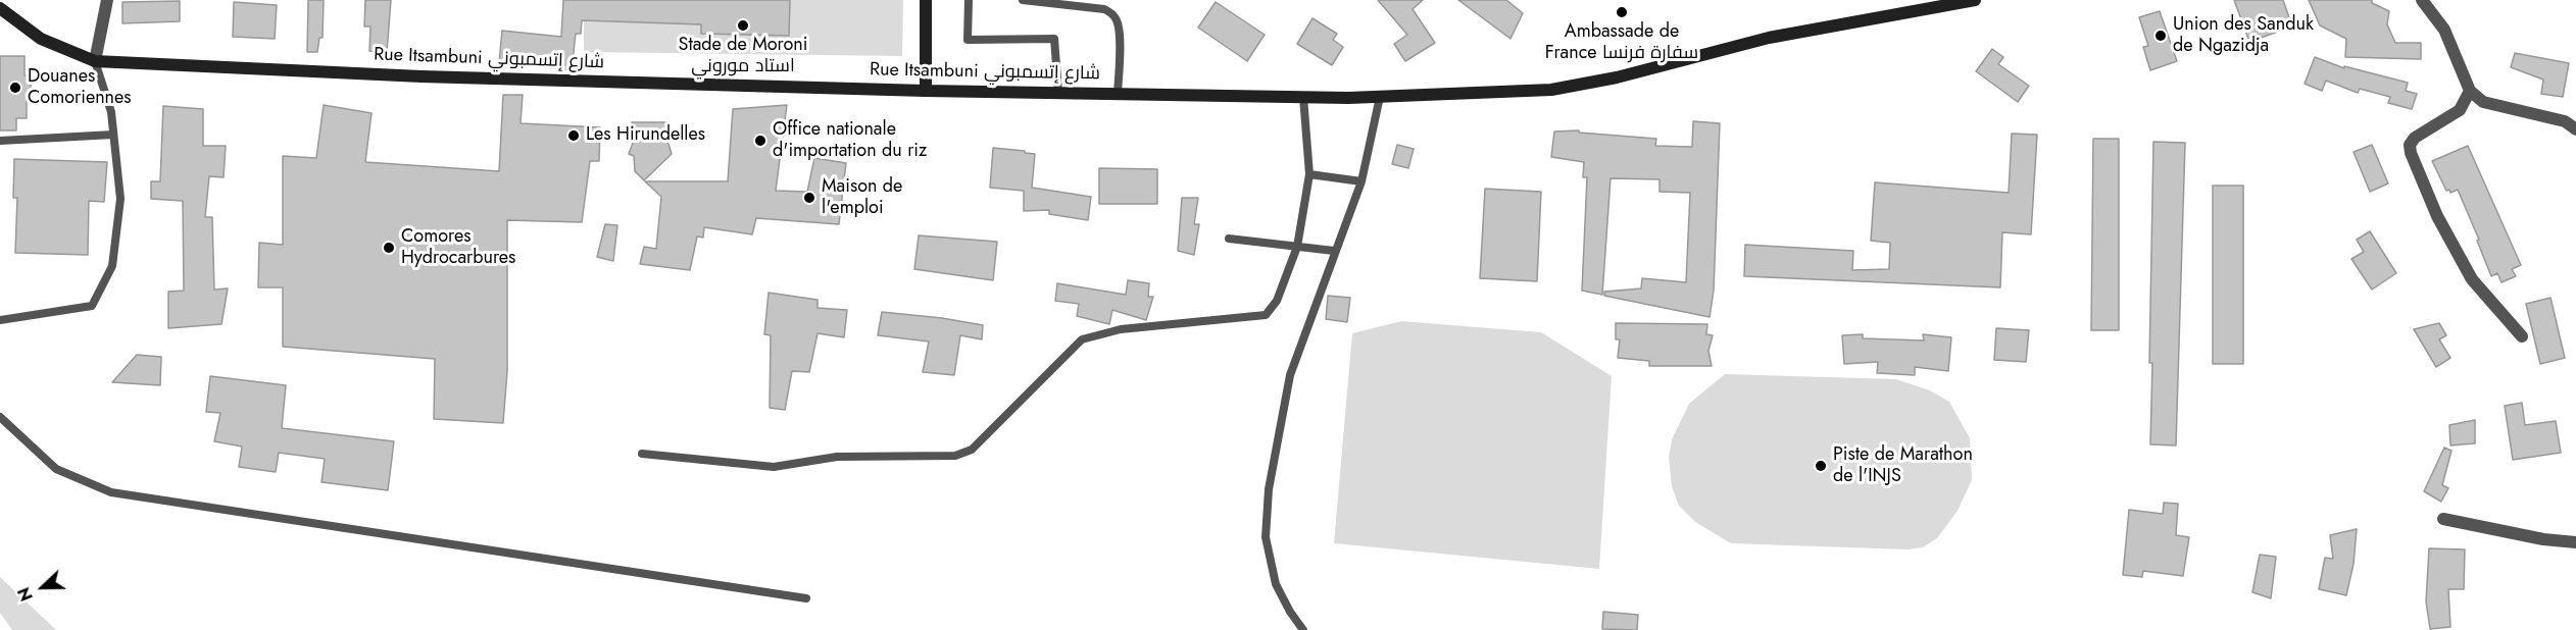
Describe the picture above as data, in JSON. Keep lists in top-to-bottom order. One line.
{"streets":{"main road":["Rue Itsambuni شارع إتسمبوني"]},"places":["Ambassade de France سفارة فرنسا","Stade de Moroni استاد موروني","Union des Sanduk de Ngazidja","Douanes Comoriennes","Les Hirundelles","Office nationale d'importation du riz","Maison de l'emploi","Comores Hydrocarbures","Piste de Marathon de l'INJS"],"north":"left"}
